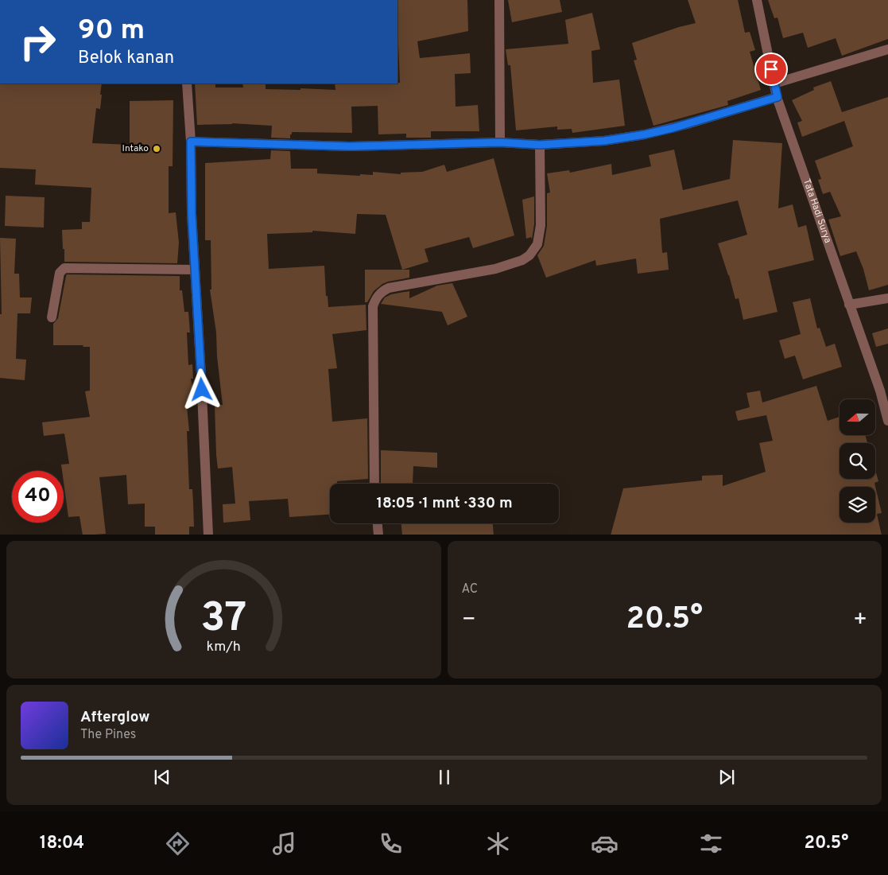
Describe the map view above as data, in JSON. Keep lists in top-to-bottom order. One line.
{"streets":{"street":["Tata Hadi Surya"]},"places":["Intako"],"north":"left","page":{"turn":["90 m","Belok kanan"],"limit":"40","trip":"18:05 · 1 mnt · 330 m","tile":"AC","heat":["−","20.5°","+"],"song":["Afterglow","The Pines"],"tabs":["18:04","20.5°"],"gauge":["37","km/h"]}}
